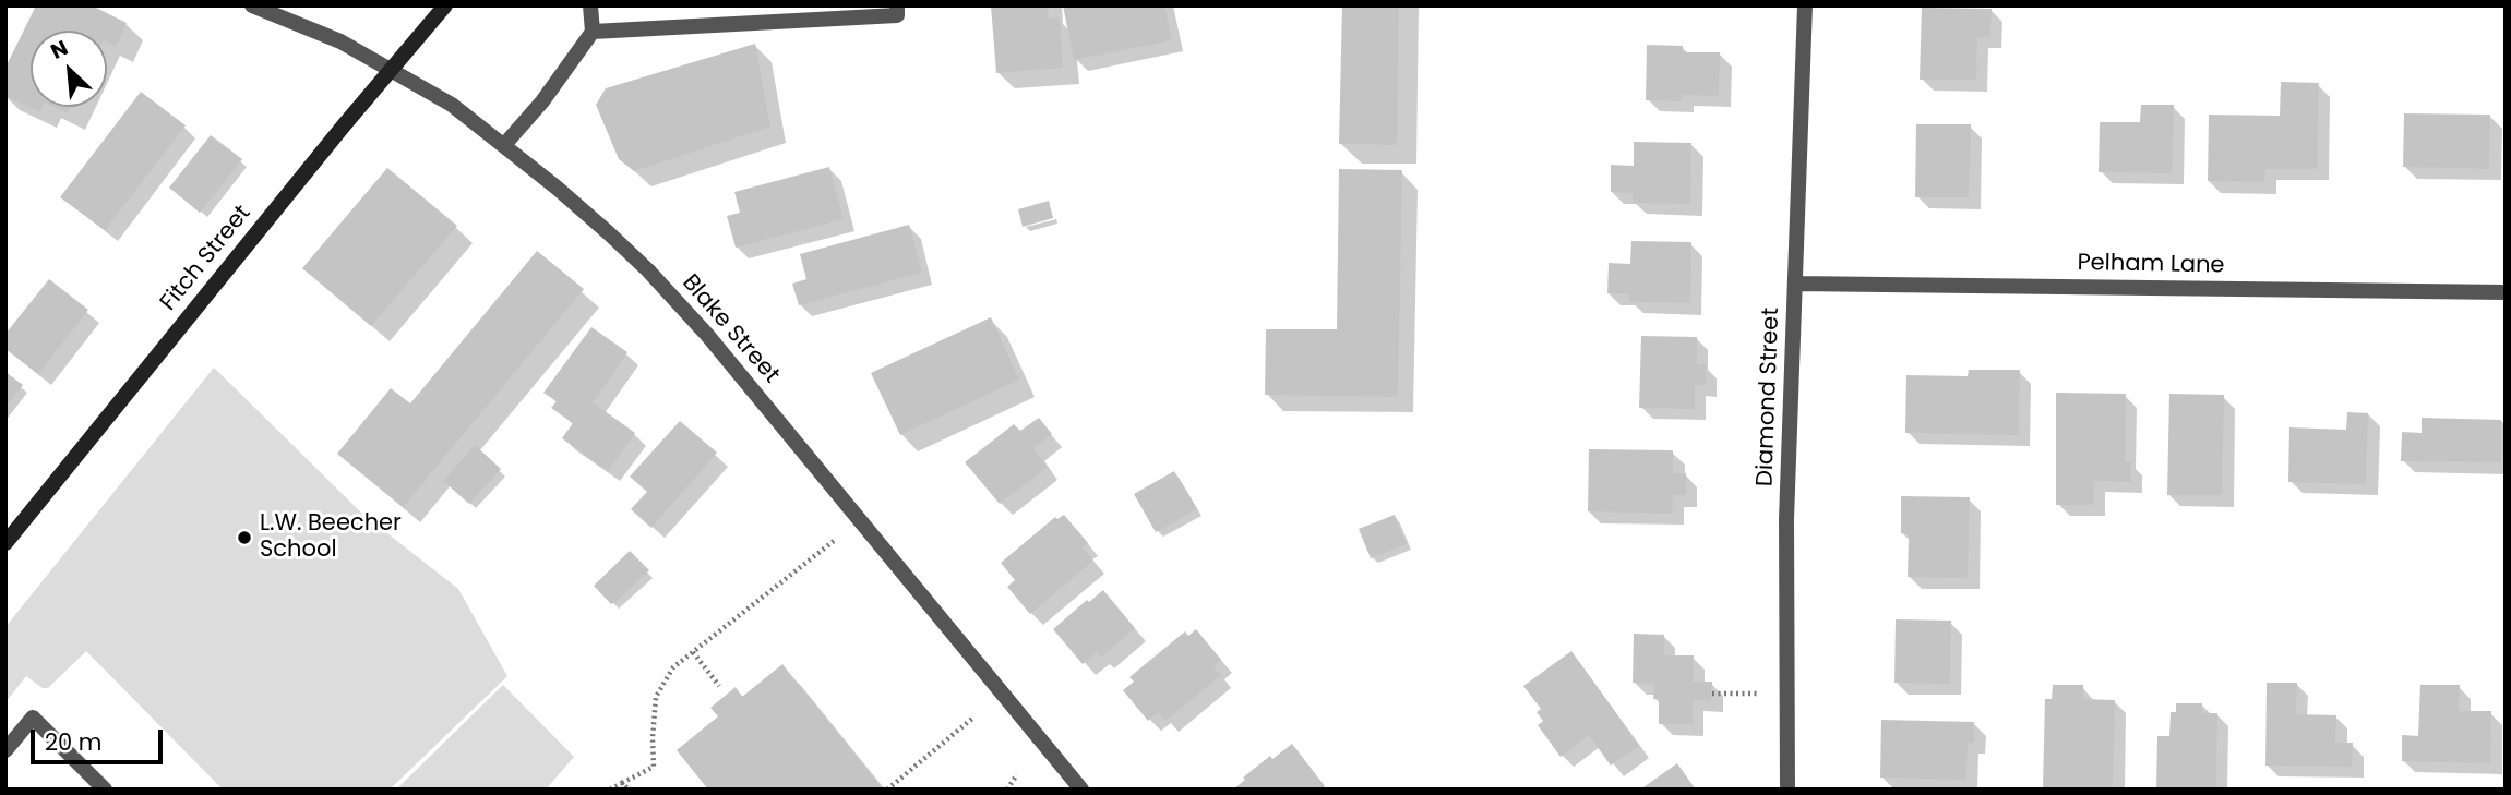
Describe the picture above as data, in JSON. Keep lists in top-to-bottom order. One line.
{"streets":{"main road":["Fitch Street"],"street":["Pelham Lane","Blake Street","Diamond Street"]},"crossings":[["Fitch Street","Blake Street"],["Pelham Lane","Diamond Street"]],"places":["L.W. Beecher School"],"scale_bar":"20 m","north":"top left"}
